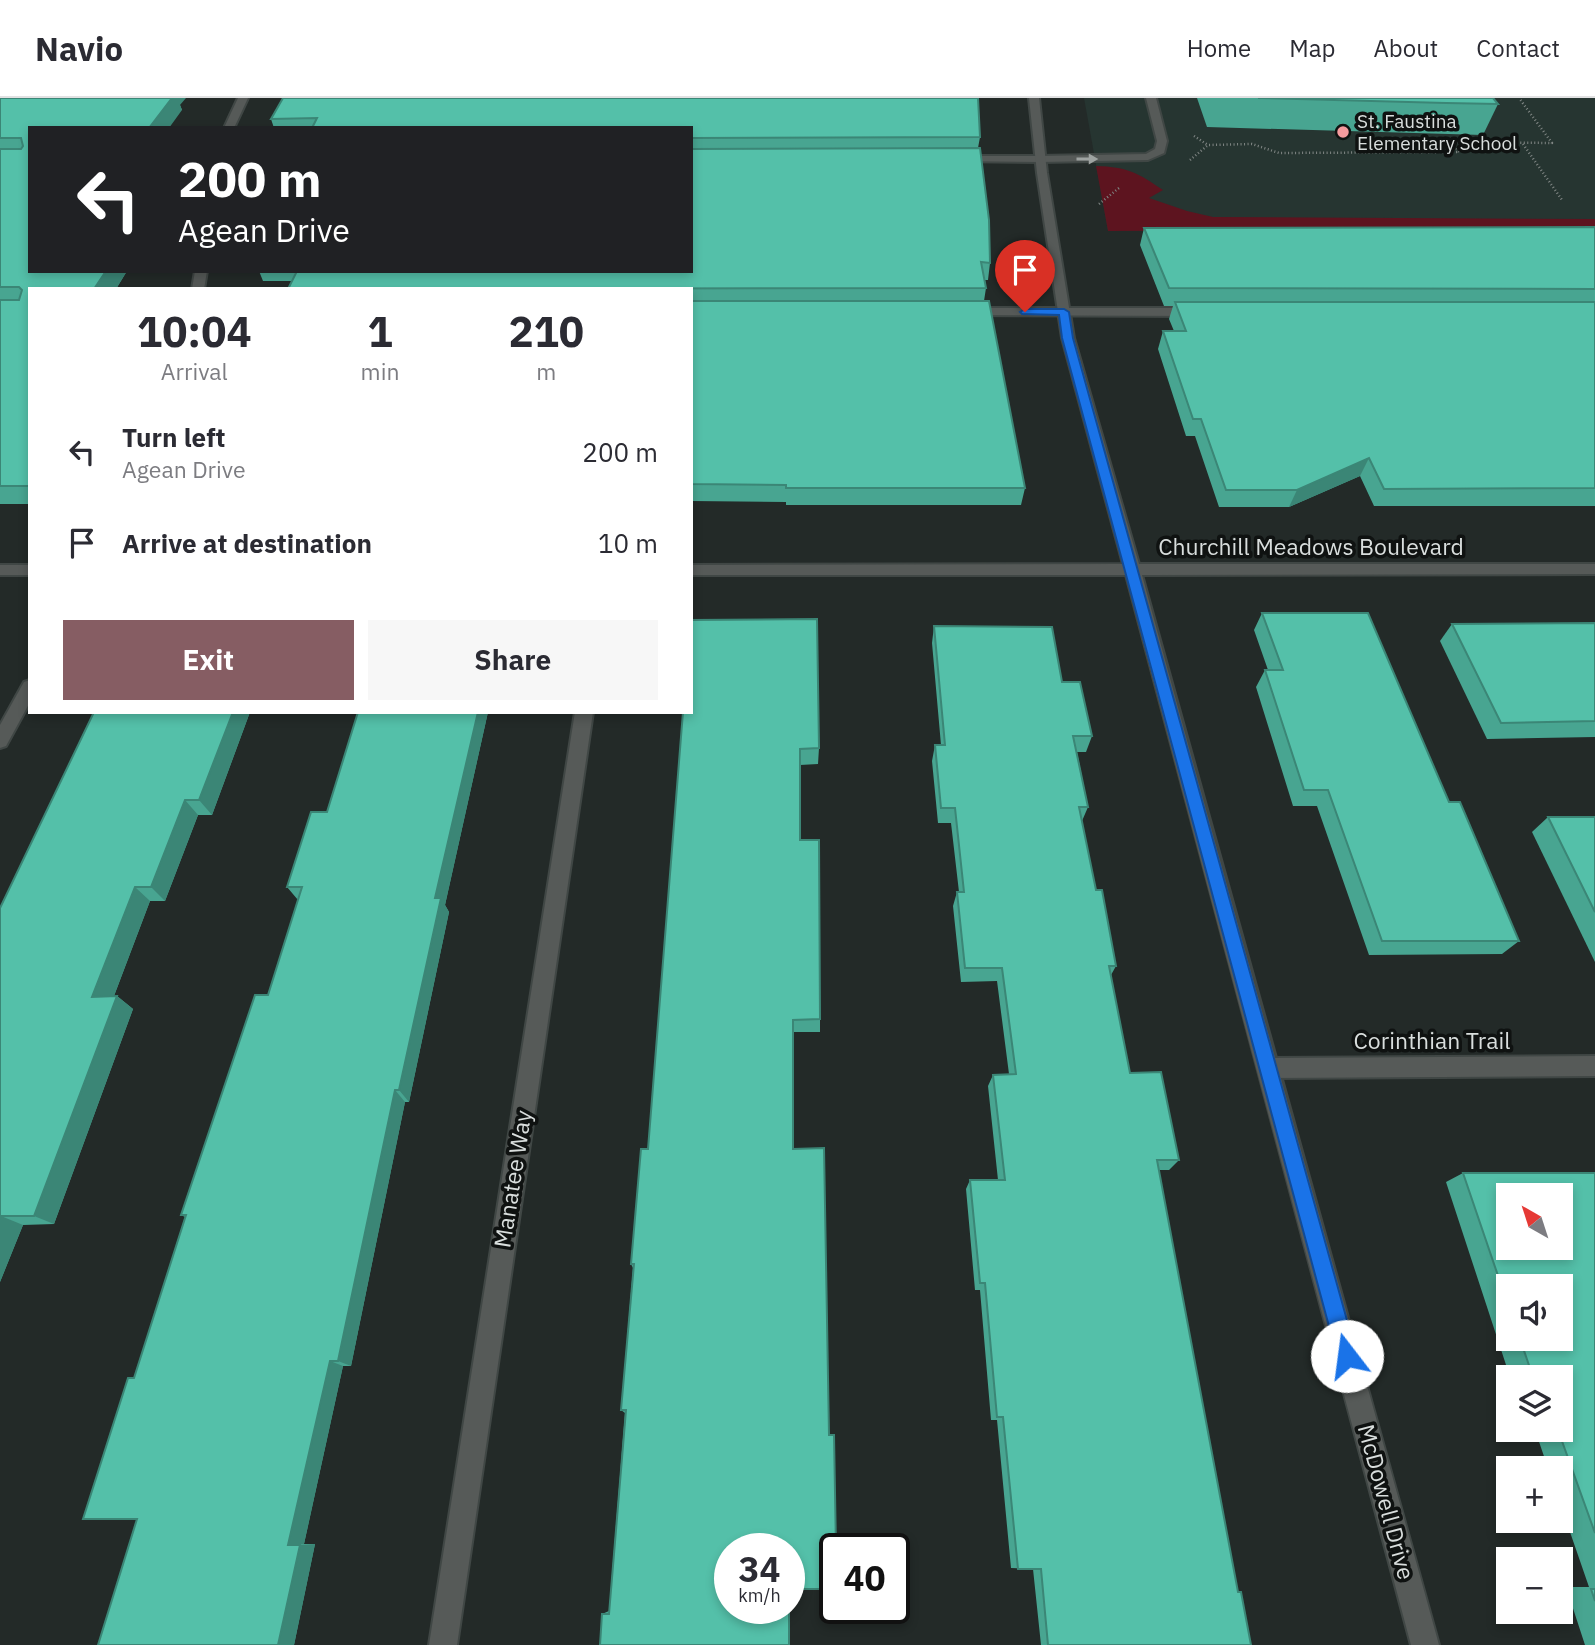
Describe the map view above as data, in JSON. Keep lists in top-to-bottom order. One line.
{"streets":{"street":["Churchill Meadows Boulevard","Corinthian Trail","Manatee Way","McDowell Drive"]},"crossings":[["Churchill Meadows Boulevard","McDowell Drive"],["Corinthian Trail","McDowell Drive"]],"places":["St. Faustina Elementary School"],"north":"top left","page":{"header":"Navio","nav":["Home","Map","About","Contact"],"turn":["200 m","Agean Drive"],"eta":["10:04","Arrival","1","min","210","m"],"list":[{"name":"Turn left","note":"Agean Drive","value":"200 m"},{"name":"Arrive at destination","value":"10 m"}],"buttons":["Exit","Share"],"map_buttons":["+","−"],"speed":"34 km/h","limit":"40"}}
